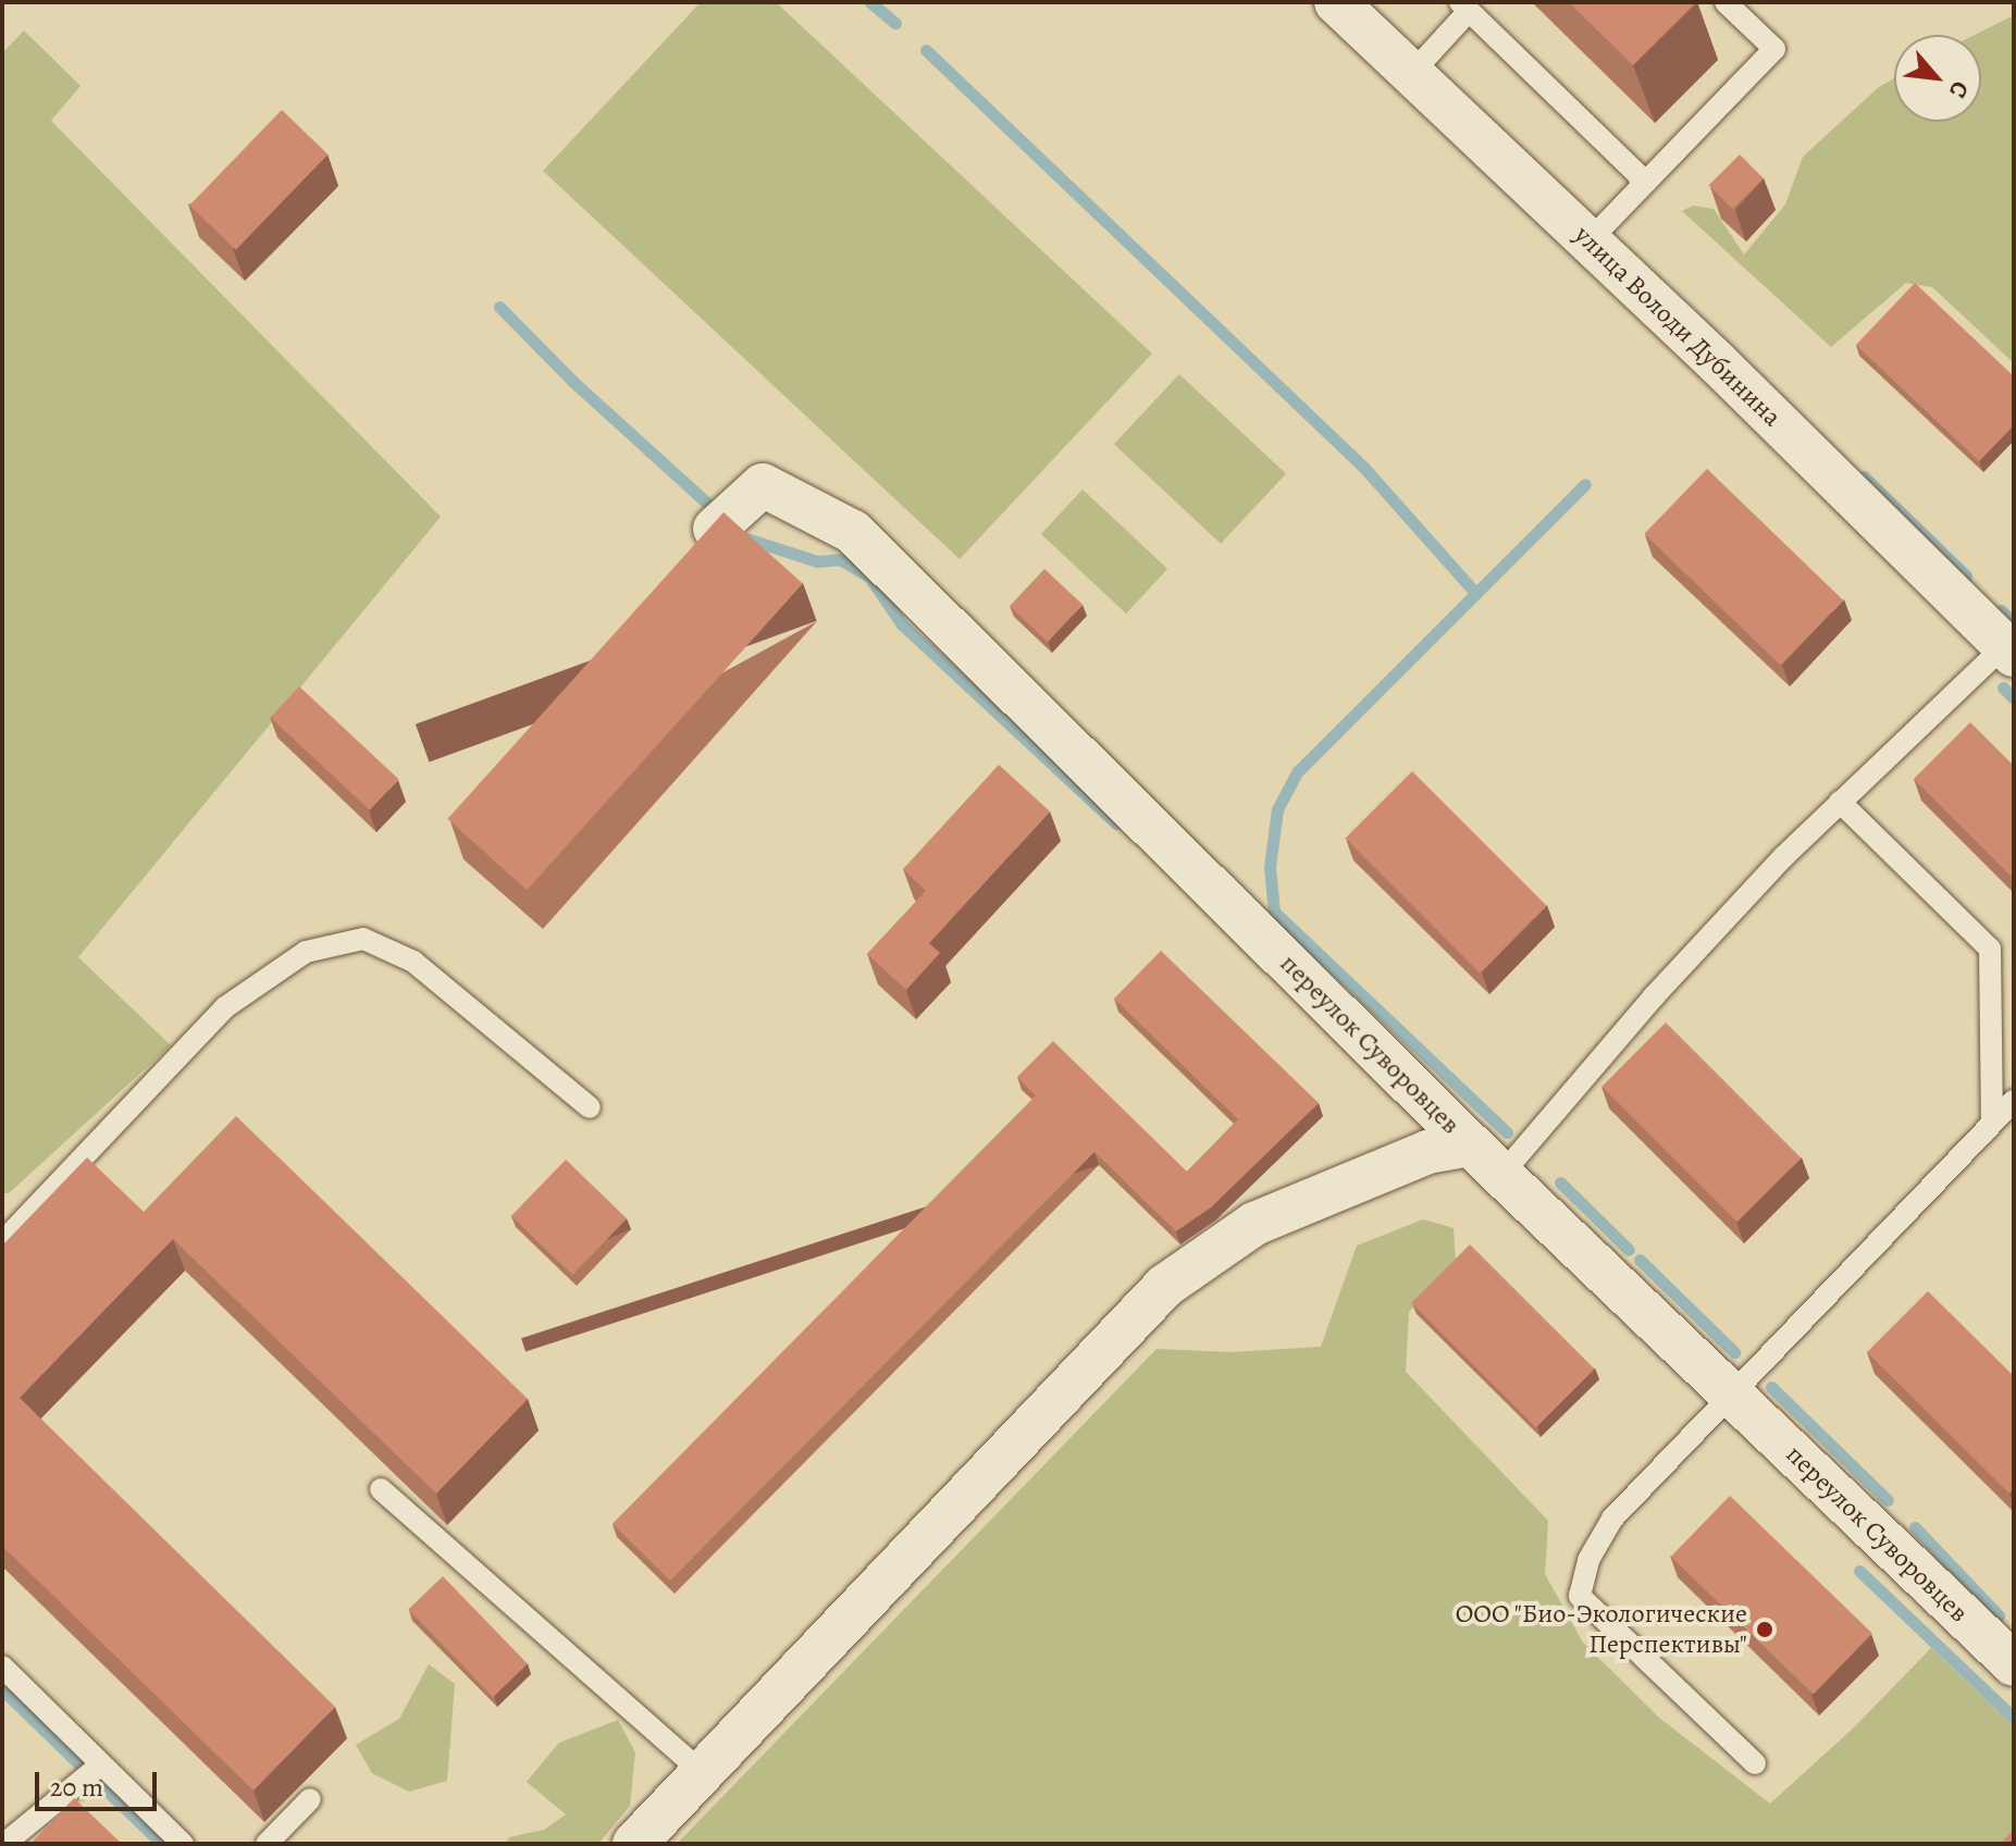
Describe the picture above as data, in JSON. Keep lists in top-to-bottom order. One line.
{"streets":{"street":["улица Володи Дубинина","переулок Суворовцев"]},"places":["ООО \"Био-Экологические Перспективы\""],"scale_bar":"20 m","north":"bottom right"}
